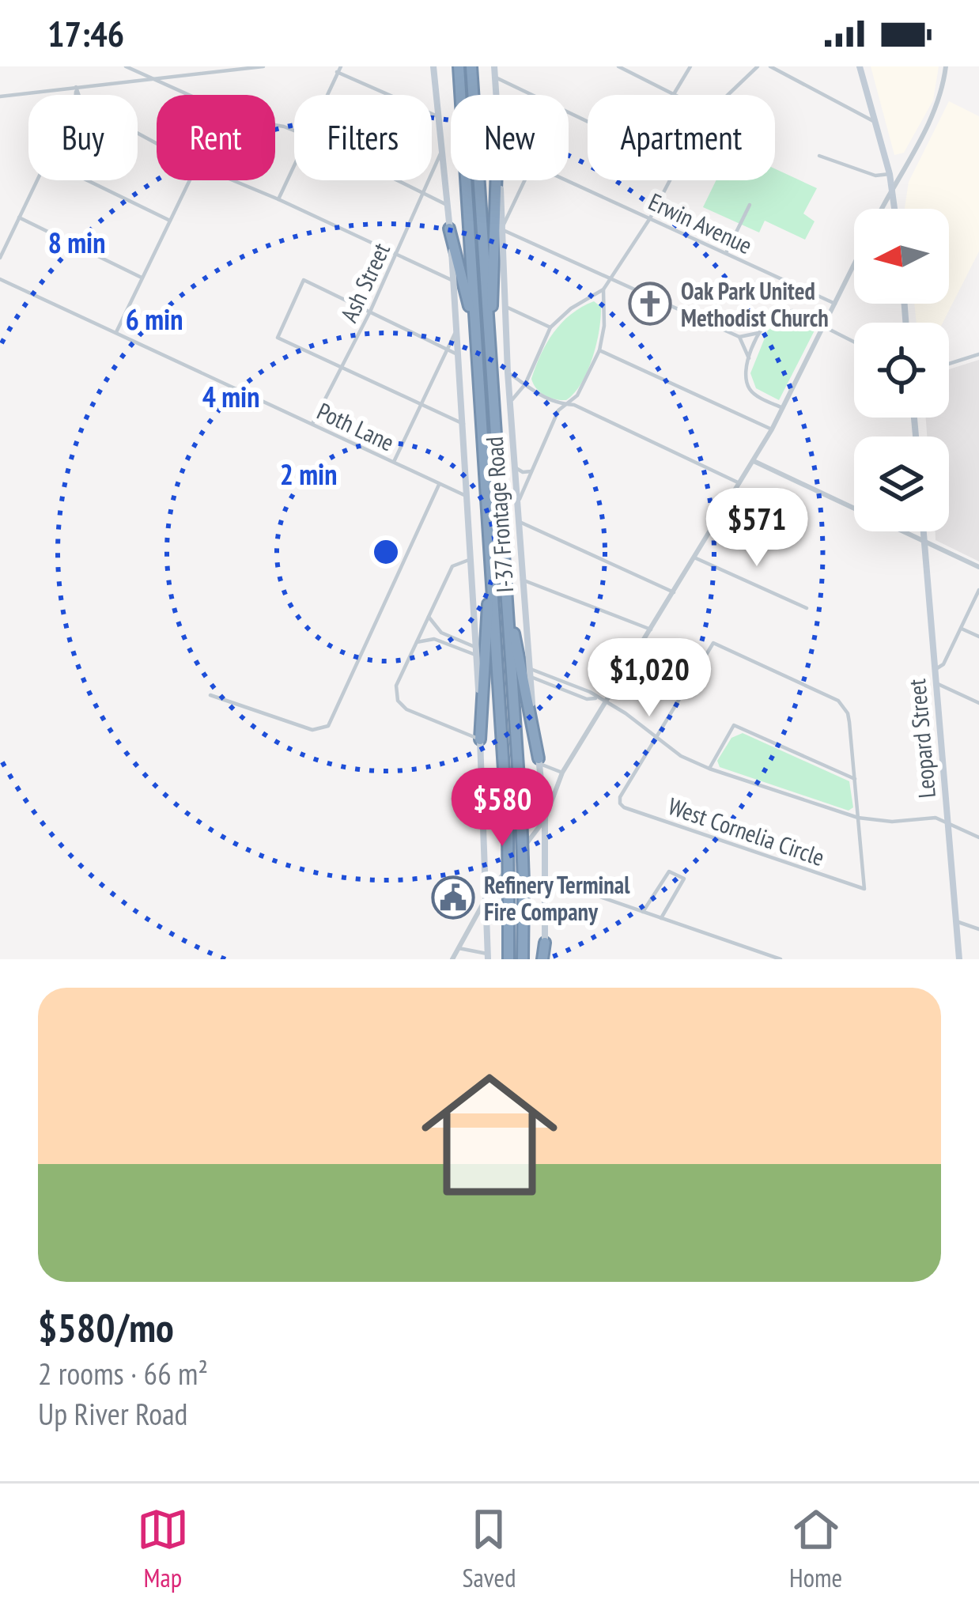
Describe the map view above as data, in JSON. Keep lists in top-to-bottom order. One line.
{"streets":{"main road":["I-37 Frontage Road","Leopard Street"],"street":["Erwin Avenue","Ash Street","Poth Lane","West Cornelia Circle"]},"crossings":[["Ash Street","Poth Lane"],["Ash Street","I-37 Frontage Road"],["Poth Lane","I-37 Frontage Road"]],"places":{"church":["Oak Park United Methodist Church"],"public building":["Refinery Terminal Fire Company"]},"north":"left","page":{"status":"17:46","chip":["Buy","Rent","Filters","New","Apartment"],"price":["$571","$1,020","$580"],"list":[{"name":"$580/mo","note":"2 rooms · 66 m² · Up River Road"}],"tabs":["Map","Saved","Home"]},"rings":["8 min","6 min","4 min","2 min"]}
